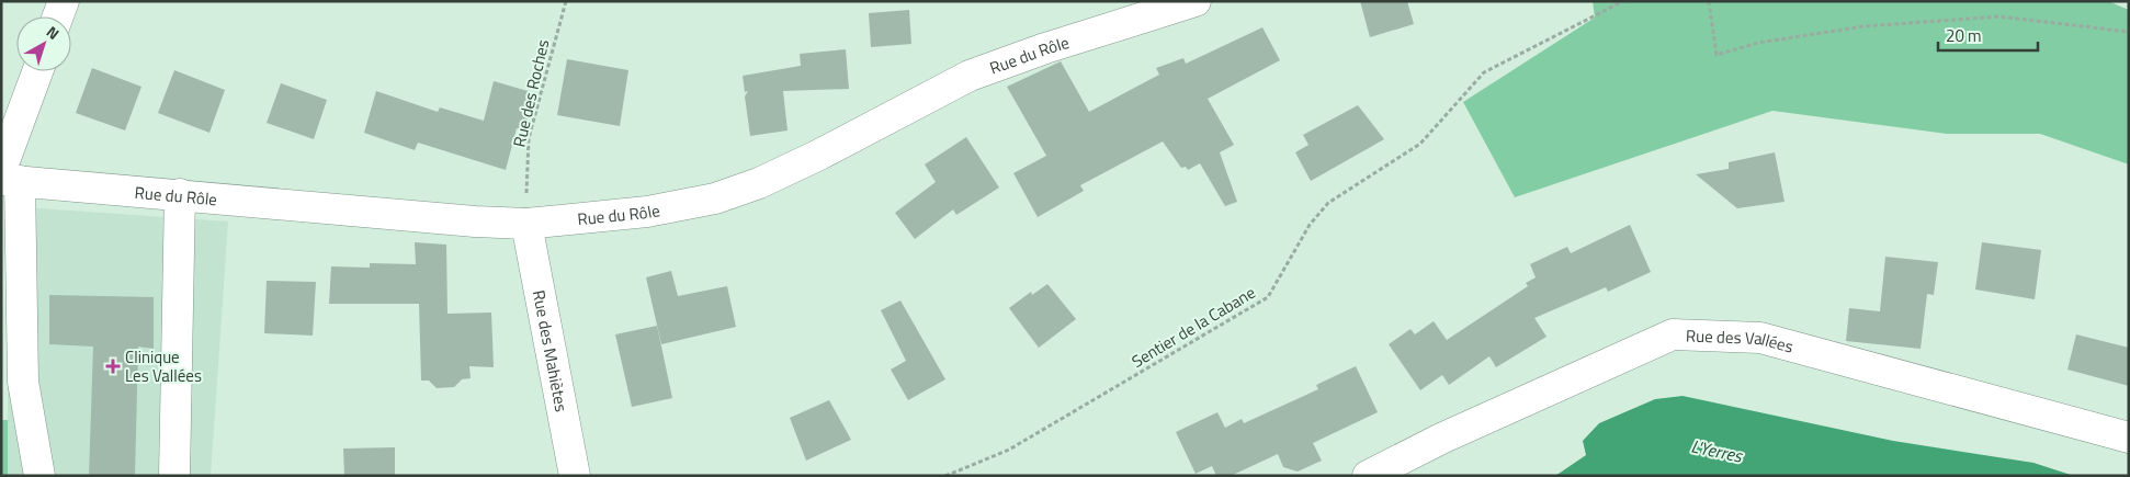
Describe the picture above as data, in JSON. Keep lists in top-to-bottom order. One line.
{"streets":{"street":["Rue du Rôle","Rue des Vallées","Rue des Mahiètes"],"path":["Rue des Roches","Sentier de la Cabane"]},"crossings":[["Rue du Rôle","Rue des Roches"],["Rue du Rôle","Rue des Mahiètes"],["Rue des Roches","Rue des Mahiètes"]],"water":["L'Yerres"],"places":{"health":["Clinique Les Vallées"]},"scale_bar":"20 m","north":"top right"}
